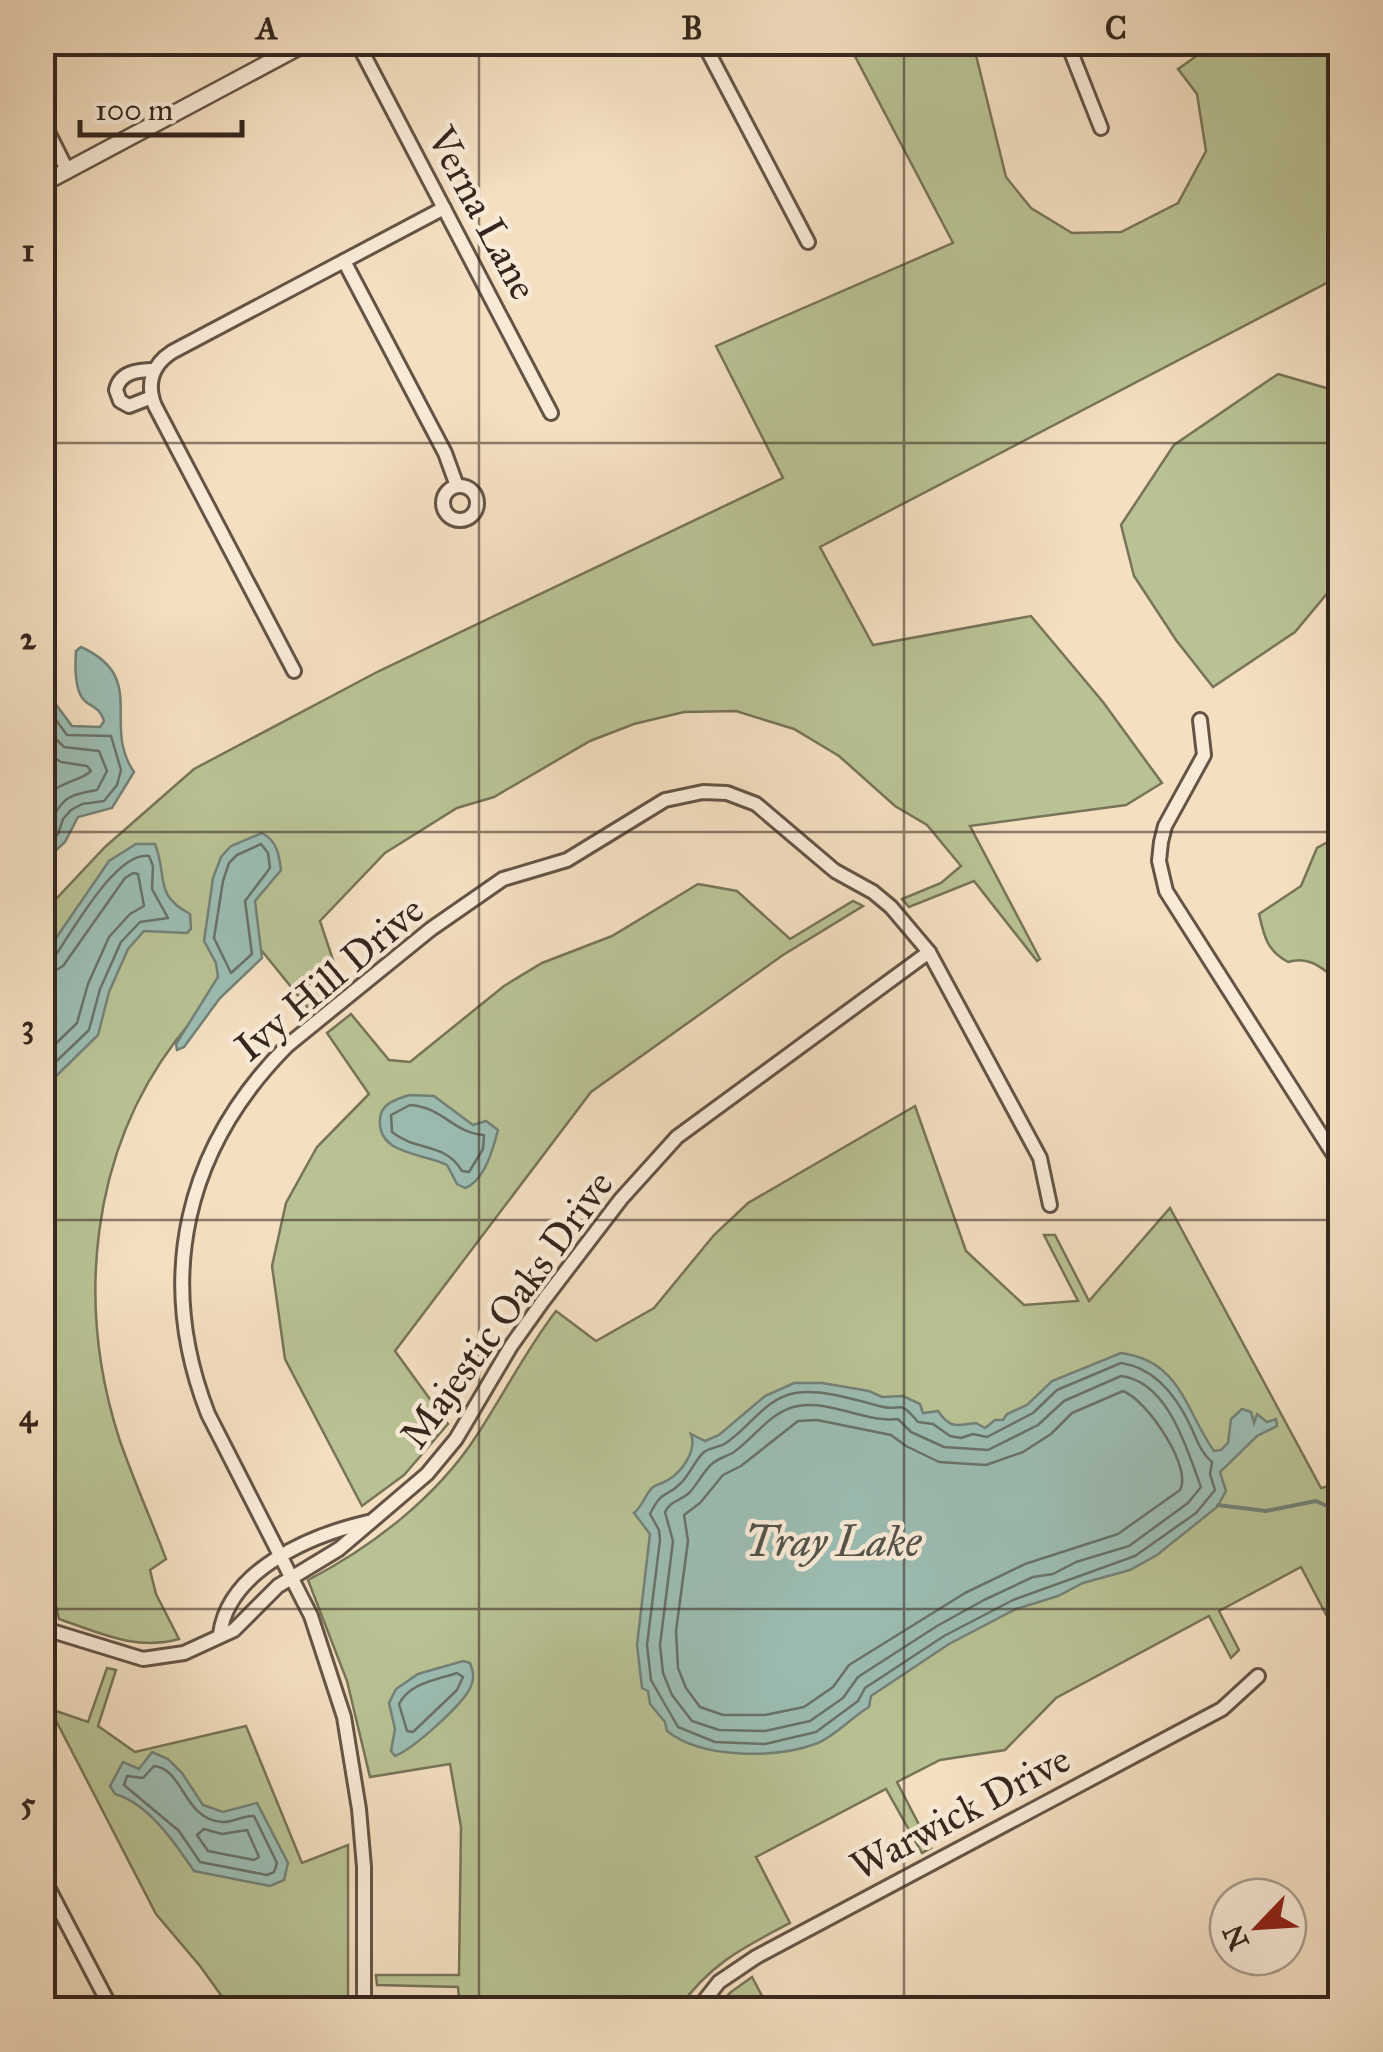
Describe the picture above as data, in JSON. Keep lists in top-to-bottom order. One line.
{"streets":{"street":["Verna Lane","Ivy Hill Drive","Majestic Oaks Drive","Warwick Drive"]},"crossings":[["Ivy Hill Drive","Majestic Oaks Drive"]],"water":["Tray Lake"],"scale_bar":"100 m","north":"bottom left","grid":{"columns":["A","B","C"],"rows":["1","2","3","4","5"]}}
